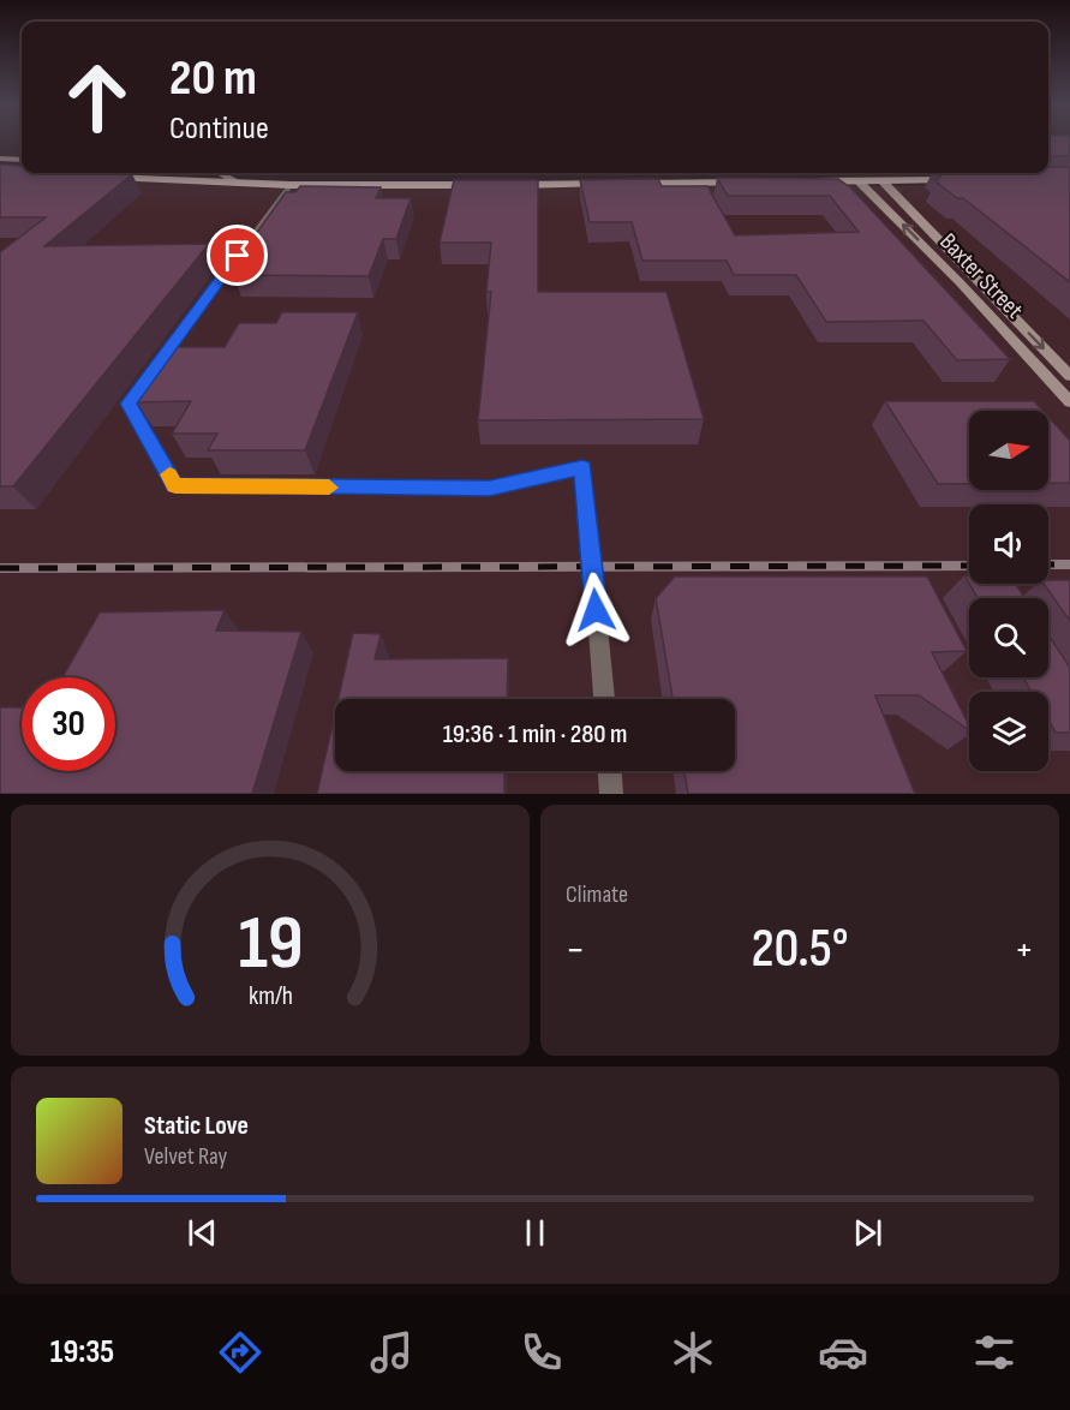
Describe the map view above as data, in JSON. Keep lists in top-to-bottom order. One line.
{"streets":{"main road":["Baxter Street"]},"north":"right","page":{"turn":["20 m","Continue"],"limit":"30","trip":"19:36 · 1 min · 280 m","tile":"Climate","heat":["−","20.5°","+"],"song":["Static Love","Velvet Ray"],"tabs":"19:35","gauge":["19","km/h"]}}
